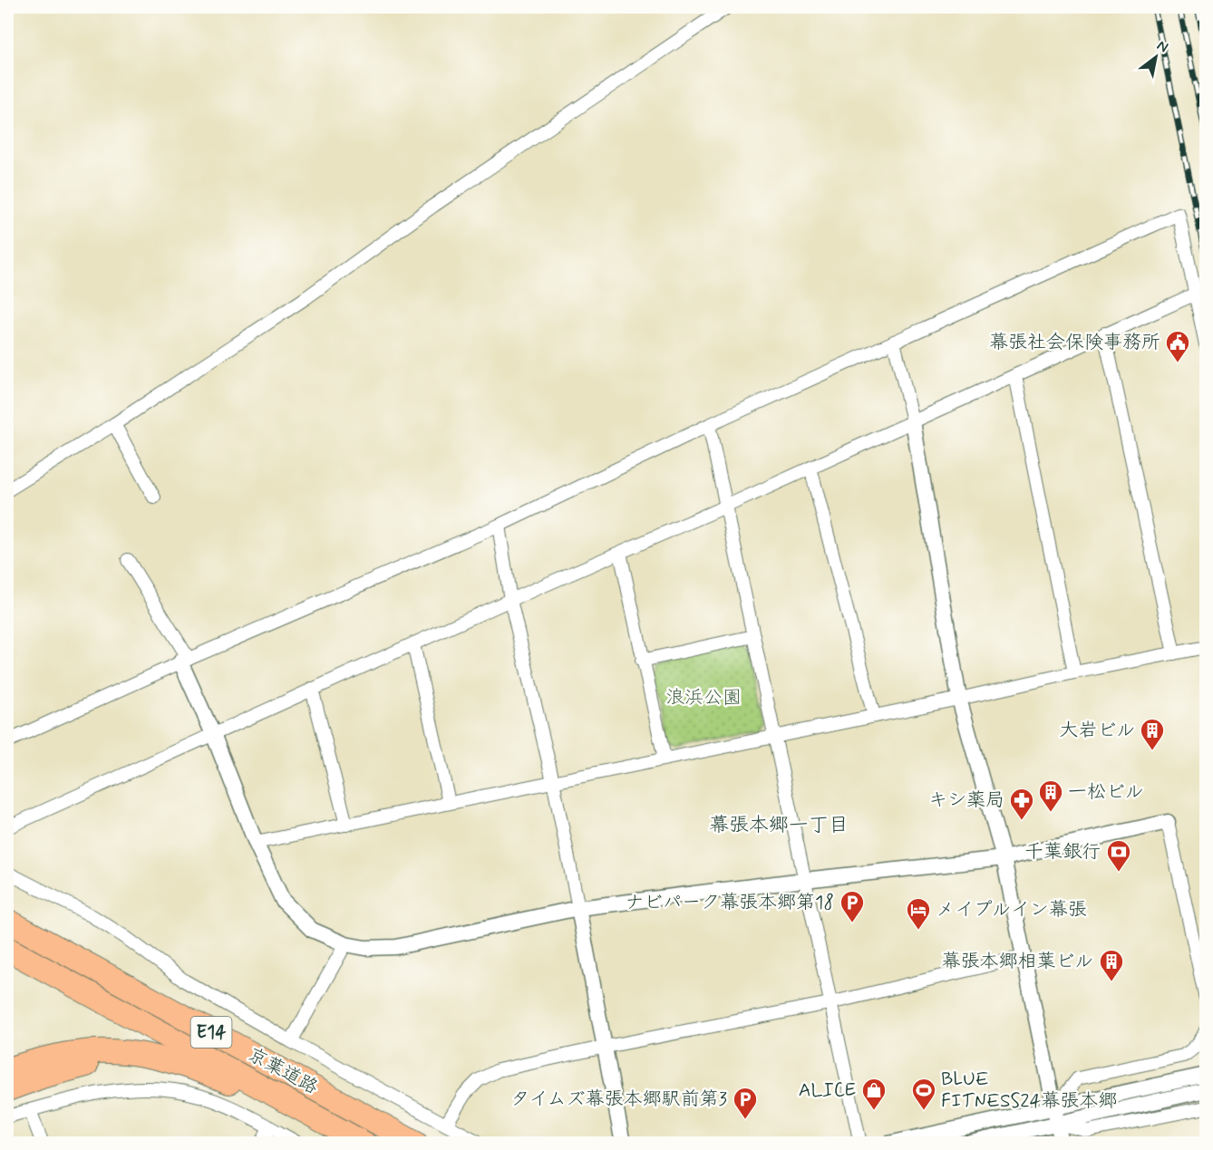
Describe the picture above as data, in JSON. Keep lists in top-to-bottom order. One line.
{"streets":{"highway":["E14","京葉道路"]},"districts":["幕張本郷一丁目"],"parks":["浪浜公園"],"places":{"public building":["幕張社会保険事務所"],"building":["大岩ビル","一松ビル","幕張本郷相葉ビル"],"pharmacy":["キシ薬局"],"bank":["千葉銀行"],"parking":["ナビパーク幕張本郷第18","タイムズ幕張本郷駅前第3"],"hotel":["メイプルイン幕張"],"shop":["ALICE"],"sports":["BLUE FITNESS24幕張本郷"]},"north":"top right"}
